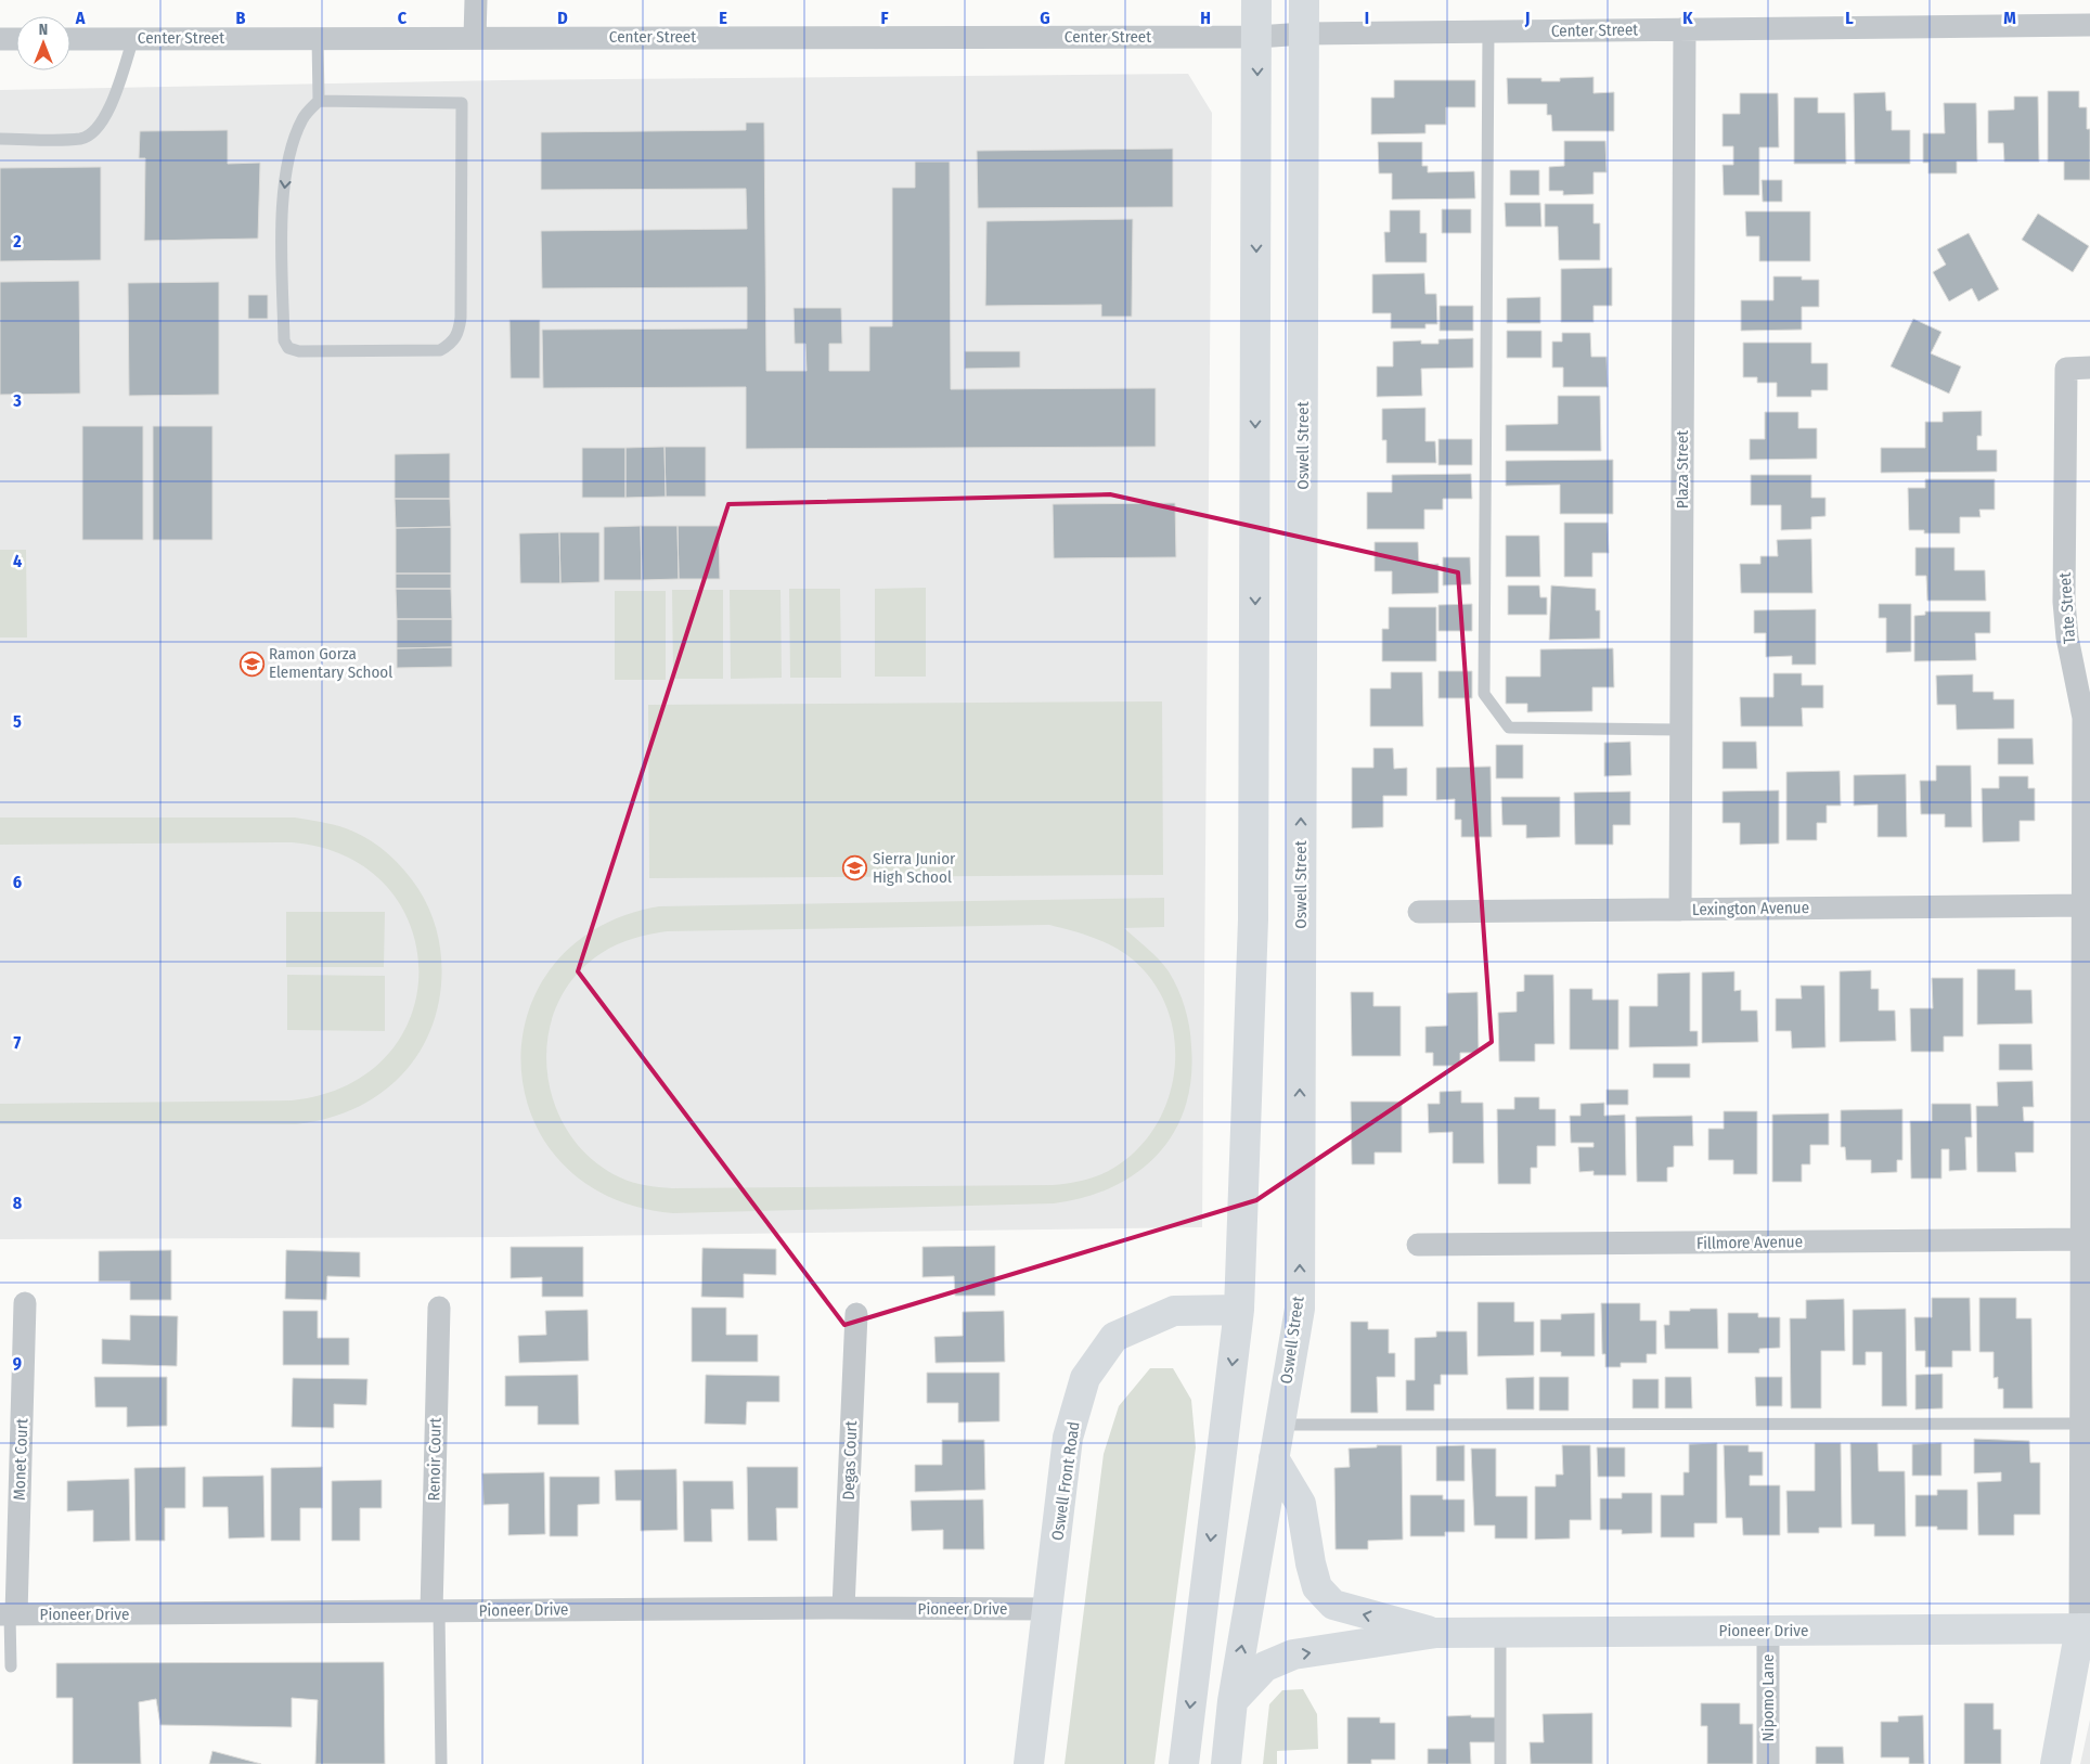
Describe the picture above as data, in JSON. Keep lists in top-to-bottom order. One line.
{"streets":{"main road":["Oswell Street","Oswell Front Road","Pioneer Drive"],"street":["Center Street","Plaza Street","Tate Street","Lexington Avenue","Fillmore Avenue","Monet Court","Renoir Court","Degas Court","Nipomo Lane"]},"crossings":[["Center Street","Oswell Street"],["Center Street","Plaza Street"],["Oswell Street","Pioneer Drive"],["Plaza Street","Lexington Avenue"],["Tate Street","Lexington Avenue"],["Tate Street","Fillmore Avenue"],["Tate Street","Pioneer Drive"],["Monet Court","Pioneer Drive"],["Renoir Court","Pioneer Drive"],["Degas Court","Pioneer Drive"],["Oswell Front Road","Pioneer Drive"],["Pioneer Drive","Nipomo Lane"]],"places":{"school or university":["Ramon Gorza Elementary School","Sierra Junior High School"]},"north":"top","grid":{"columns":["A","B","C","D","E","F","G","H","I","J","K","L","M"],"rows":["2","3","4","5","6","7","8","9"]}}
